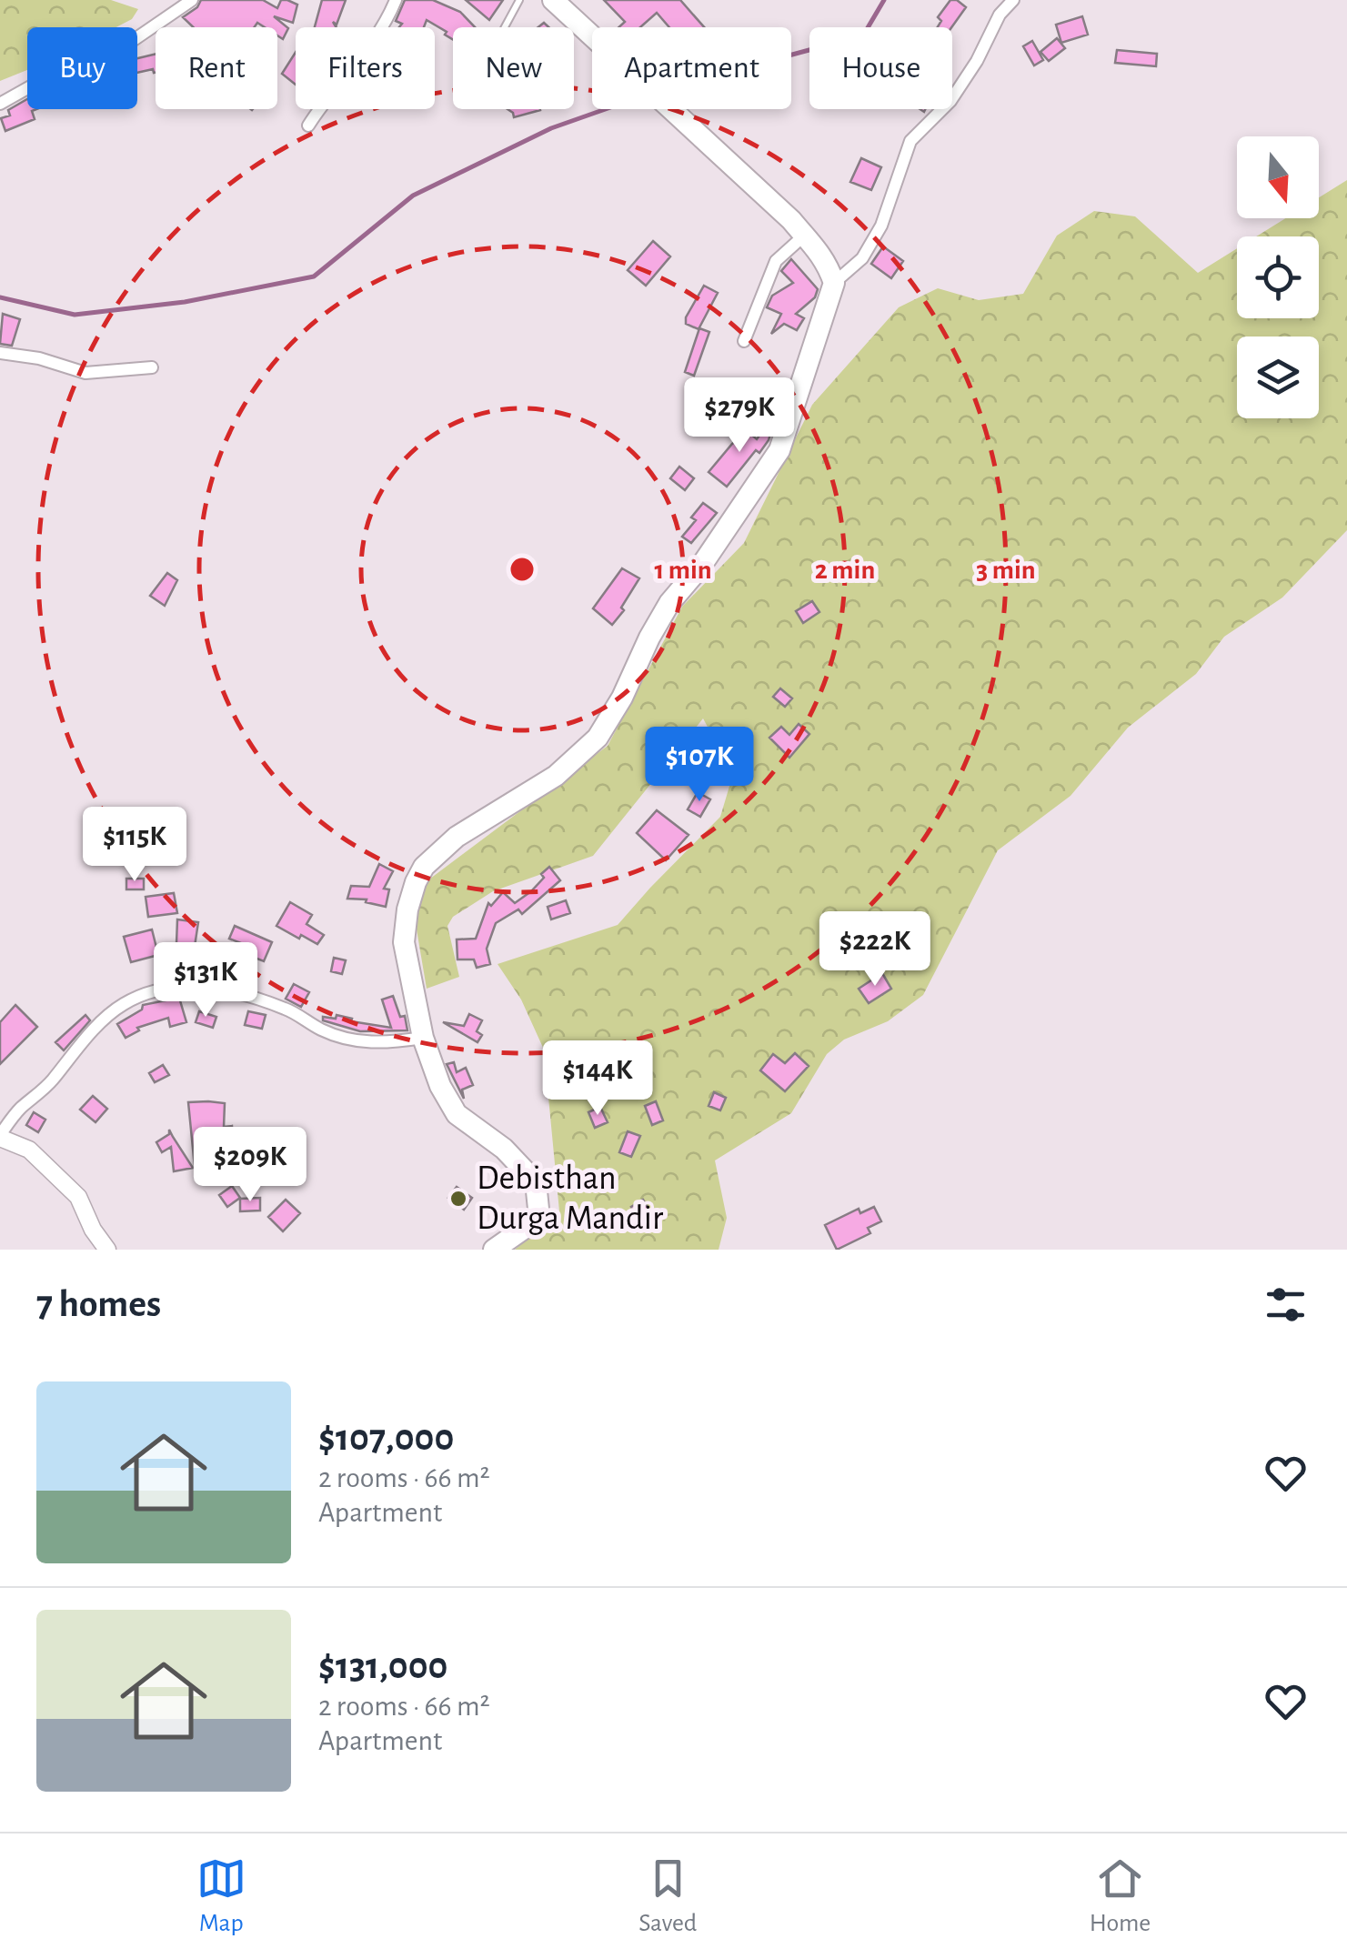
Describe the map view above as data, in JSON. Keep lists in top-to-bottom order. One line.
{"places":["Debisthan Durga Mandir"],"north":"bottom","page":{"chip":["Buy","Rent","Filters","New","Apartment","House"],"price":["$279K","$107K","$115K","$222K","$131K","$144K","$209K"],"heading":"7 homes","list":[{"name":"$107,000","note":"2 rooms · 66 m² · Apartment"},{"name":"$131,000","note":"2 rooms · 66 m² · Apartment"}],"tabs":["Map","Saved","Home"]},"rings":["1 min","2 min","3 min"]}
